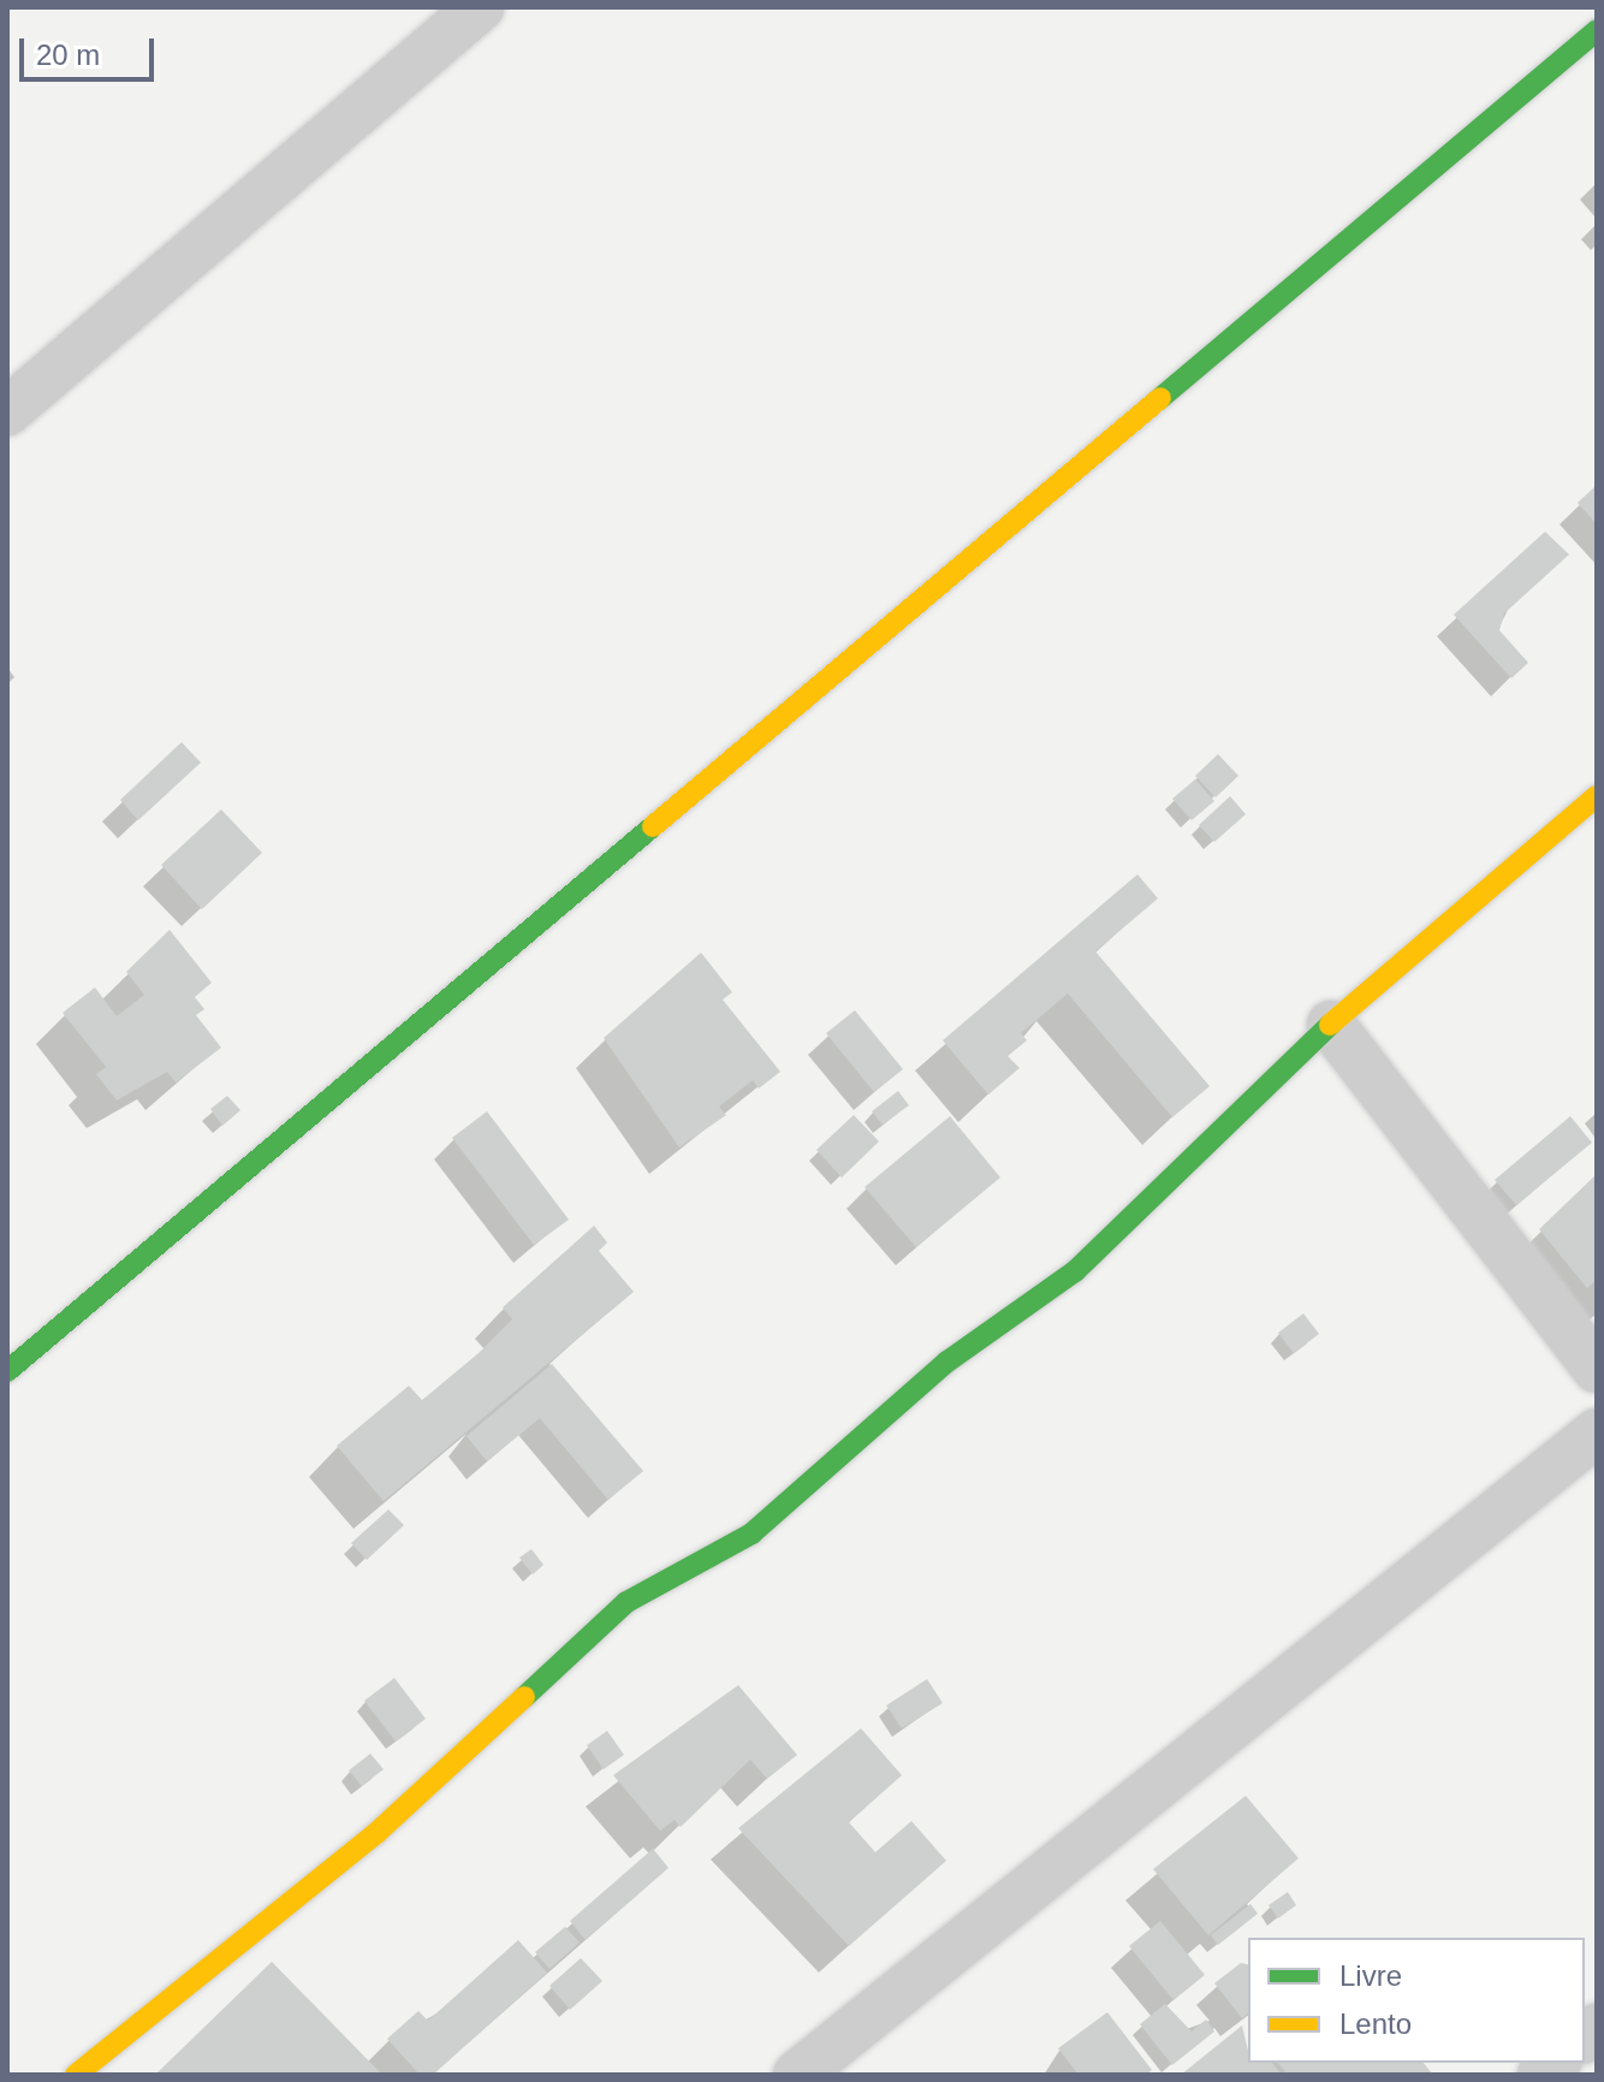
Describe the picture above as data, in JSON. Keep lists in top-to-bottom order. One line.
{"legend":["Livre","Lento"],"scale_bar":"20 m"}
